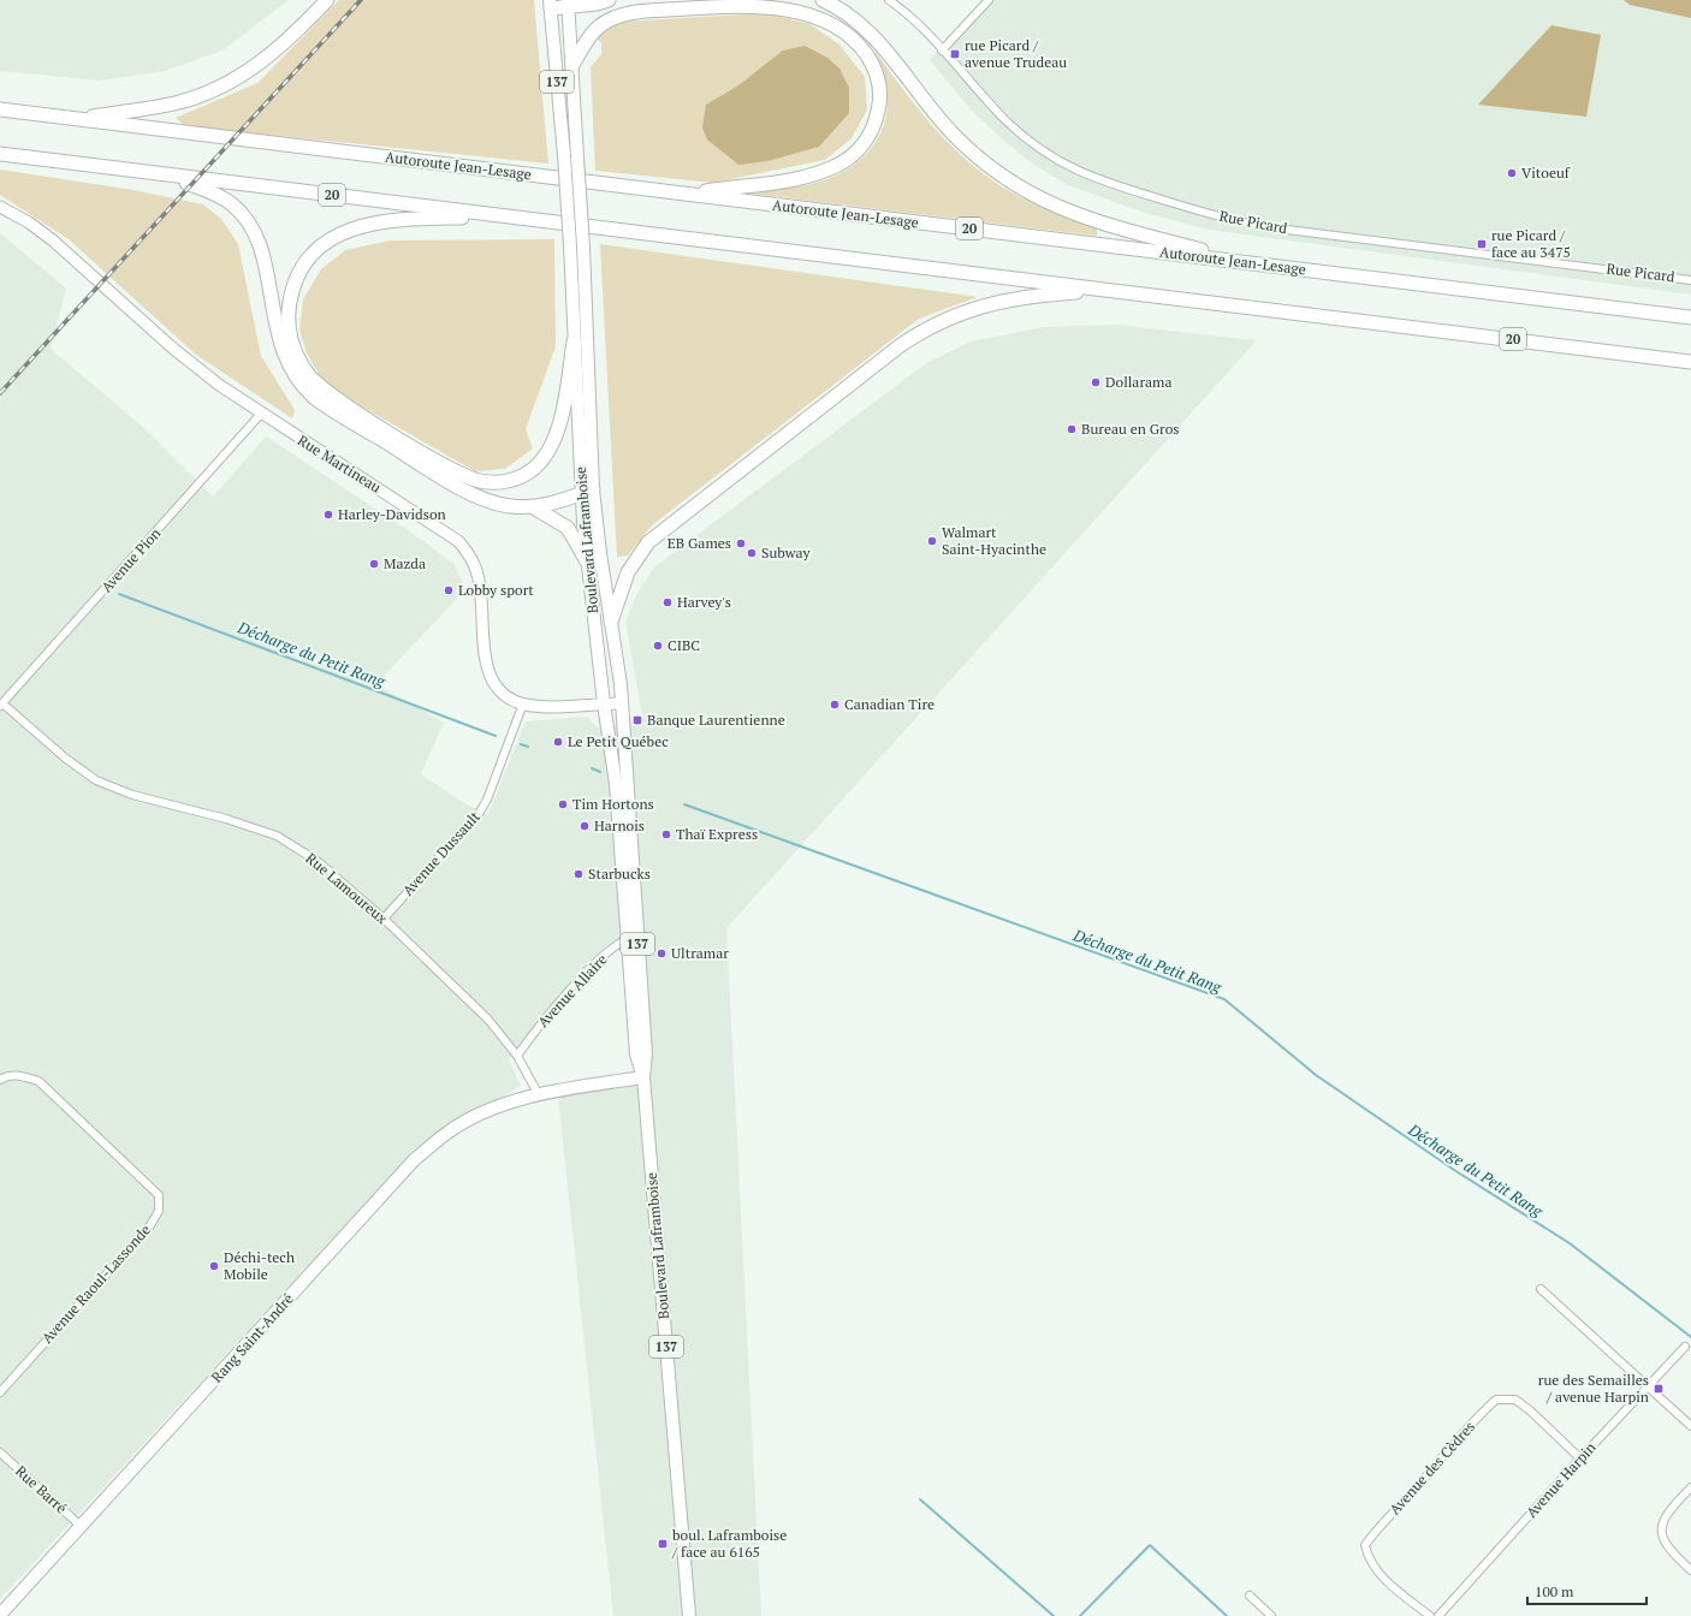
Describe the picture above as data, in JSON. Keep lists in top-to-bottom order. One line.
{"streets":{"highway":["Autoroute Jean-Lesage","20"],"main road":["137","Boulevard Laframboise","Rang Saint-André"],"street":["Rue Picard","Rue Martineau","Avenue Pion","Avenue Dussault","Rue Lamoureux","Avenue Allaire","Avenue Raoul-Lassonde","Avenue des Cèdres","Avenue Harpin","Rue Barré"]},"crossings":[["Rue Martineau","Boulevard Laframboise"],["Rue Martineau","Avenue Pion"],["Rue Martineau","Avenue Dussault"],["Boulevard Laframboise","Avenue Allaire"],["Boulevard Laframboise","Rang Saint-André"],["Avenue Pion","Rue Lamoureux"],["Avenue Dussault","Rue Lamoureux"],["Rue Lamoureux","Avenue Allaire"],["Rue Lamoureux","Rang Saint-André"],["Rang Saint-André","Rue Barré"],["Avenue des Cèdres","Avenue Harpin"]],"water":["Décharge du Petit Rang"],"places":{"transit":["rue Picard / avenue Trudeau","rue Picard / face au 3475","Banque Laurentienne","rue des Semailles / avenue Harpin","boul. Laframboise / face au 6165"],"other":["Vitoeuf","Dollarama","Bureau en Gros","Harley-Davidson","Walmart Saint-Hyacinthe","EB Games","Subway","Mazda","Lobby sport","Harvey's","CIBC","Canadian Tire","Le Petit Québec","Tim Hortons","Harnois","Thaï Express","Starbucks","Ultramar","Déchi-tech Mobile"]},"scale_bar":"100 m"}
